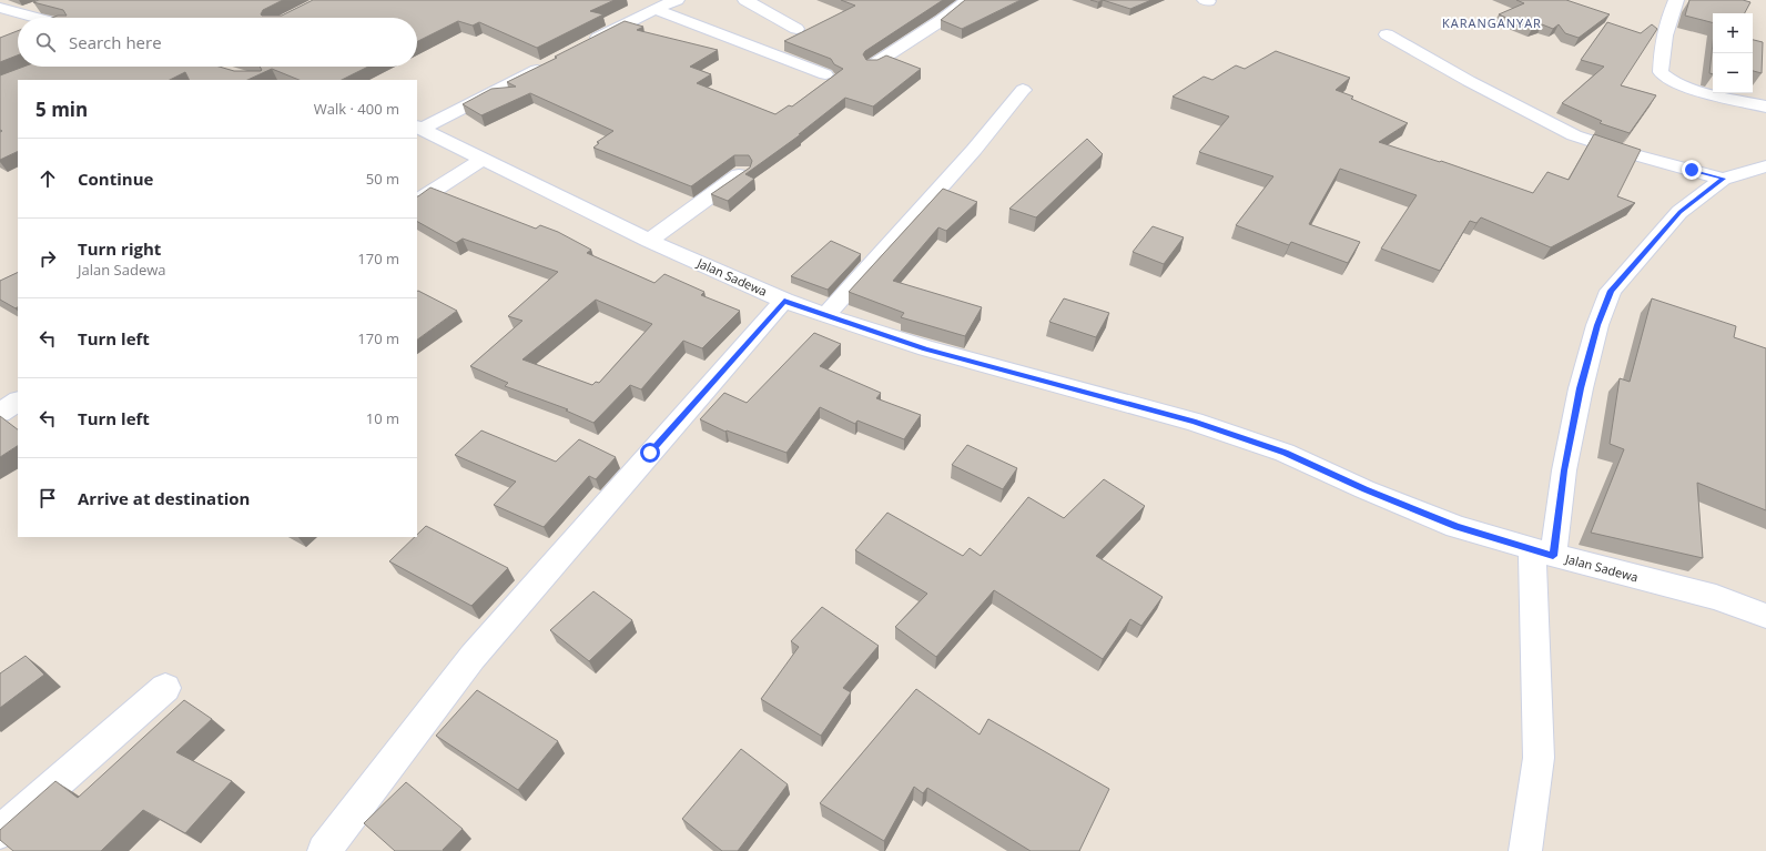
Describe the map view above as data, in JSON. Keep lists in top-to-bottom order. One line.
{"streets":{"street":["Jalan Sadewa"]},"districts":["KARANGANYAR"],"page":{"map_buttons":["+","−"],"search":"Search here","heading":["5 min","Walk · 400 m"],"list":[["Continue","50 m"],["Turn right","Jalan Sadewa","170 m"],["Turn left","170 m"],["Turn left","10 m"],"Arrive at destination"]}}
